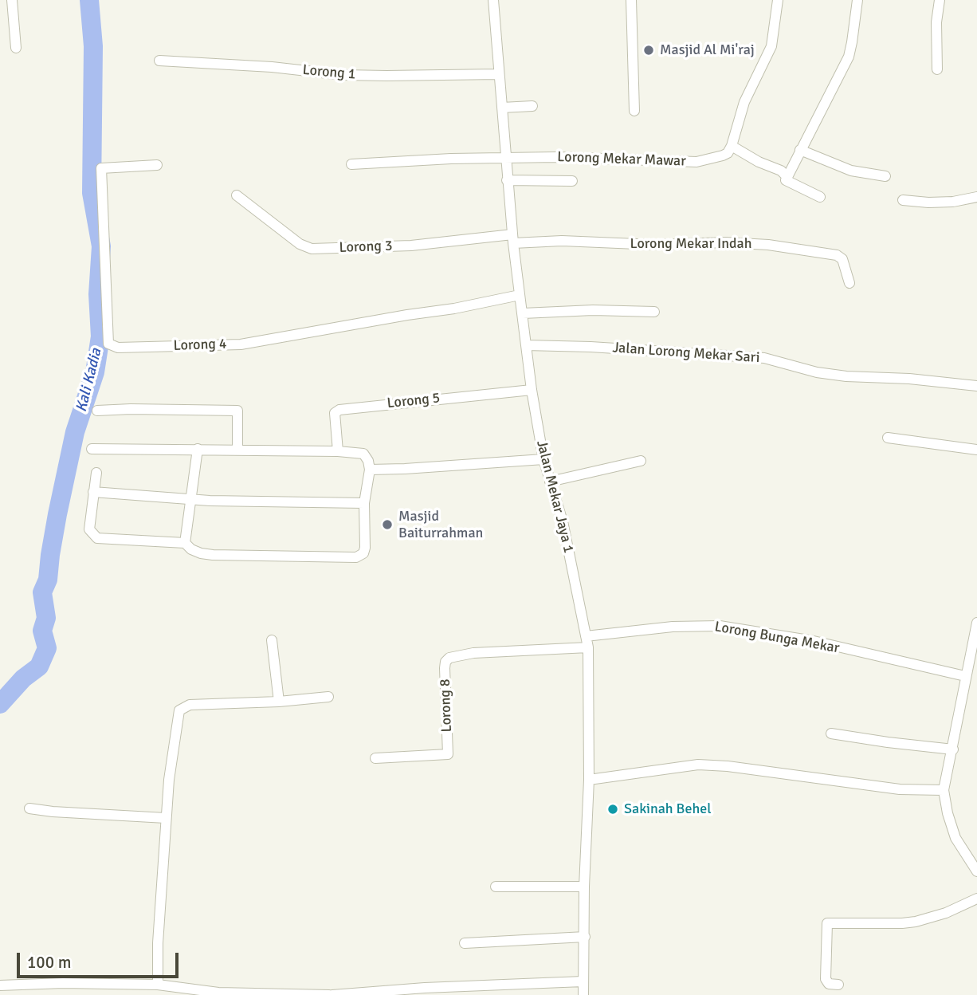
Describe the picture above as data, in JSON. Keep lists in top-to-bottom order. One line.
{"streets":{"street":["Lorong 1","Lorong Mekar Mawar","Lorong Mekar Indah","Lorong 3","Lorong 4","Jalan Lorong Mekar Sari","Lorong 5","Jalan Mekar Jaya 1","Lorong Bunga Mekar","Lorong 8"]},"crossings":[["Lorong 1","Jalan Mekar Jaya 1"],["Lorong Mekar Mawar","Jalan Mekar Jaya 1"],["Lorong Mekar Indah","Lorong 3"],["Lorong Mekar Indah","Jalan Mekar Jaya 1"],["Lorong 3","Jalan Mekar Jaya 1"],["Lorong 4","Jalan Mekar Jaya 1"],["Jalan Lorong Mekar Sari","Jalan Mekar Jaya 1"],["Lorong 5","Jalan Mekar Jaya 1"],["Jalan Mekar Jaya 1","Lorong Bunga Mekar"],["Jalan Mekar Jaya 1","Lorong 8"]],"water":["Kali Kadia"],"places":["Masjid Al Mi'raj","Masjid Baiturrahman","Sakinah Behel"],"scale_bar":"100 m"}
